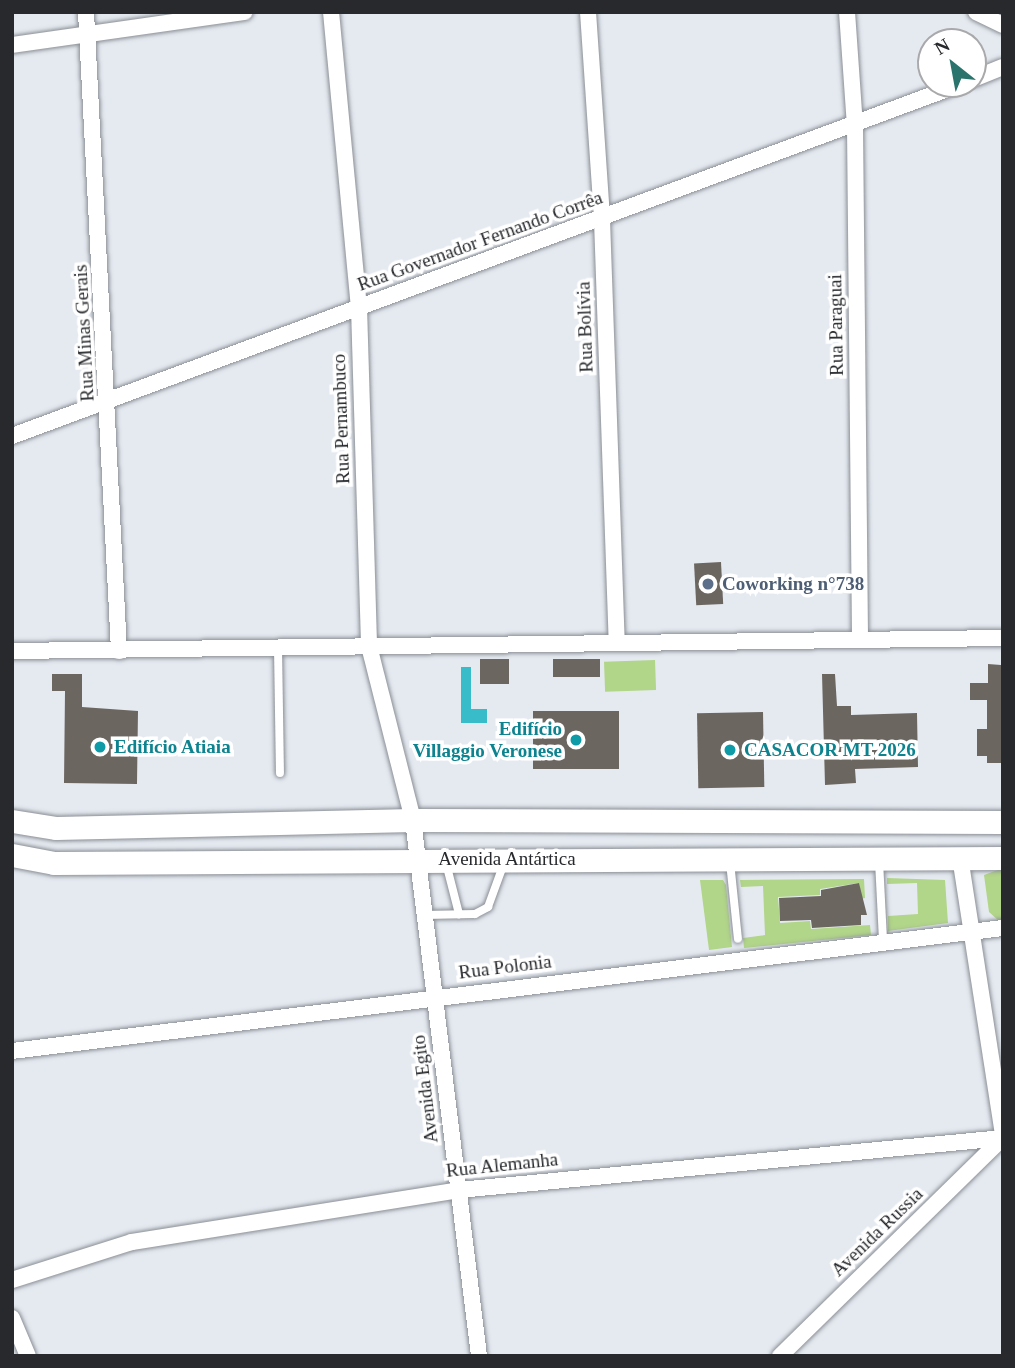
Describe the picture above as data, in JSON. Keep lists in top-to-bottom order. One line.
{"streets":{"main road":["Avenida Antártica"],"street":["Rua Governador Fernando Corrêa","Rua Paraguai","Rua Bolívia","Rua Minas Gerais","Rua Pernambuco","Rua Polonia","Avenida Egito","Rua Alemanha","Avenida Russia"]},"crossings":[["Rua Governador Fernando Corrêa","Rua Paraguai"],["Rua Governador Fernando Corrêa","Rua Bolívia"],["Rua Governador Fernando Corrêa","Rua Minas Gerais"],["Rua Governador Fernando Corrêa","Rua Pernambuco"],["Rua Pernambuco","Avenida Antártica"],["Rua Pernambuco","Avenida Egito"],["Avenida Antártica","Avenida Egito"],["Rua Polonia","Avenida Egito"],["Avenida Egito","Rua Alemanha"],["Rua Alemanha","Avenida Russia"]],"places":["Coworking n°738","Edifício Villaggio Veronese","Edifício Atiaia","CASACOR MT 2026"],"north":"top left"}
